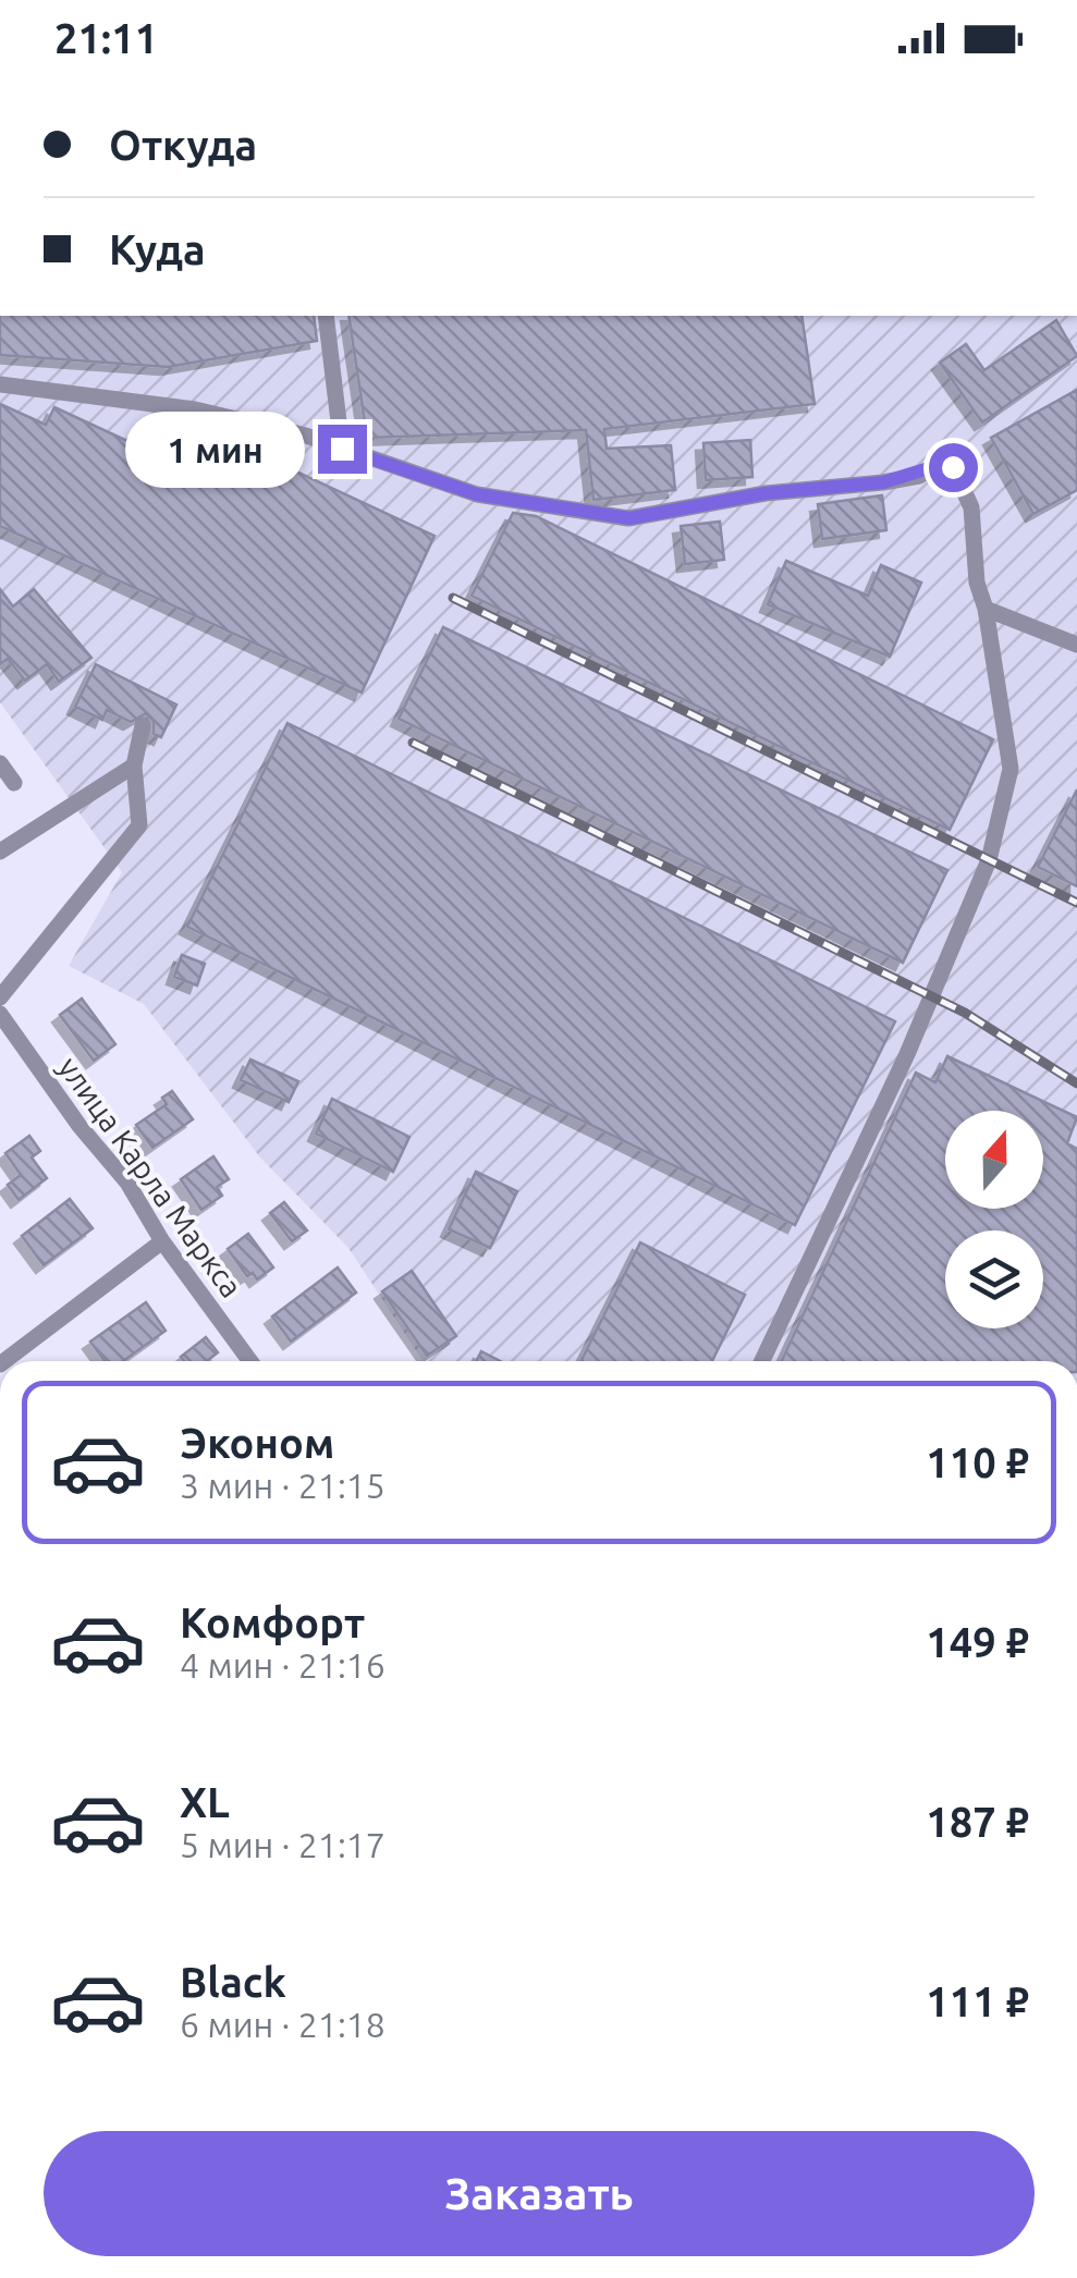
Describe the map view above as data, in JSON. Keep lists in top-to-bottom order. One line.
{"streets":{"street":["улица Карла Маркса"]},"north":"top","page":{"status":"21:11","banner":["Откуда","Куда"],"bubble":"1 мин","list":[{"name":"Эконом","note":"3 мин · 21:15","value":"110 ₽"},{"name":"Комфорт","note":"4 мин · 21:16","value":"149 ₽"},{"name":"XL","note":"5 мин · 21:17","value":"187 ₽"},{"name":"Black","note":"6 мин · 21:18","value":"111 ₽"}],"buttons":"Заказать"}}
